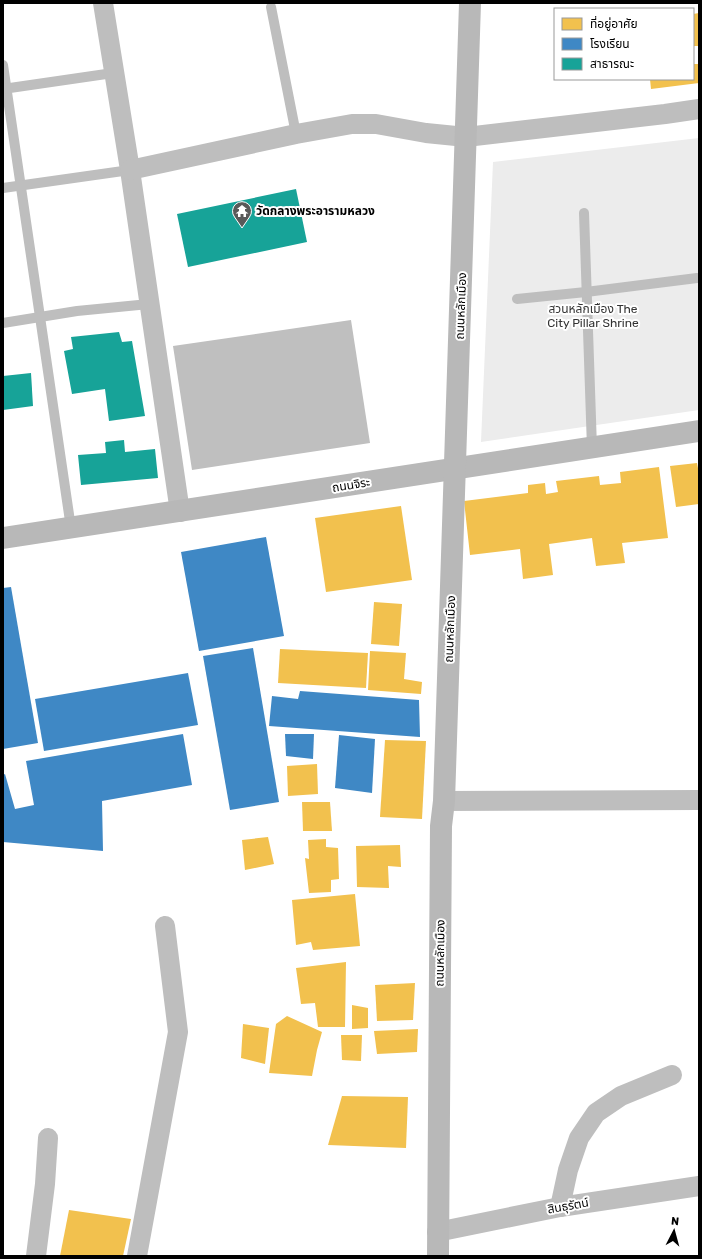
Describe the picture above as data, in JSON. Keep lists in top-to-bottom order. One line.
{"streets":{"main road":["ถนนหลักเมือง","ถนนจิระ"],"street":["สินธุรัตน์"]},"crossings":[["ถนนหลักเมือง","ถนนจิระ"],["ถนนหลักเมือง","สินธุรัตน์"]],"parks":["สวนหลักเมือง The City Pillar Shrine"],"places":{"temple":["วัดกลางพระอารามหลวง"]},"legend":["ที่อยู่อาศัย","โรงเรียน","สาธารณะ"],"north":"top"}
